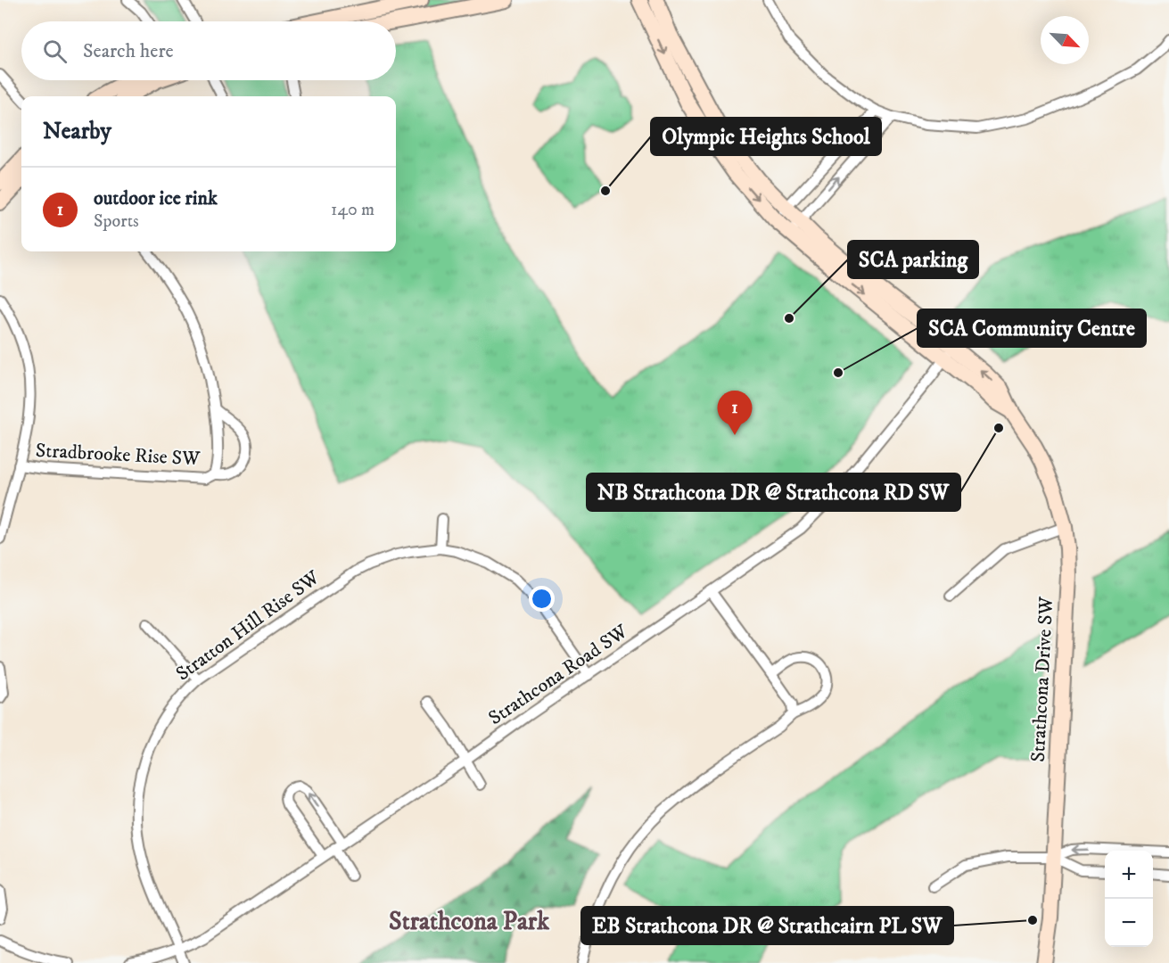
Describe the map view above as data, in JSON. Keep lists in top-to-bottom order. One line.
{"streets":{"street":["Stradbrooke Rise SW","Stratton Hill Rise SW","Strathcona Road SW","Strathcona Drive SW"]},"crossings":[["Stratton Hill Rise SW","Strathcona Road SW"],["Strathcona Road SW","Strathcona Drive SW"]],"districts":["Strathcona Park"],"places":["Olympic Heights School","SCA parking","SCA Community Centre","NB Strathcona DR @ Strathcona RD SW","EB Strathcona DR @ Strathcairn PL SW"],"north":"bottom right","page":{"search":"Search here","heading":"Nearby","list":[{"mark":"1","name":"outdoor ice rink","note":"Sports","value":"140 m"}],"pins":"1","map_buttons":["+","−"]}}
